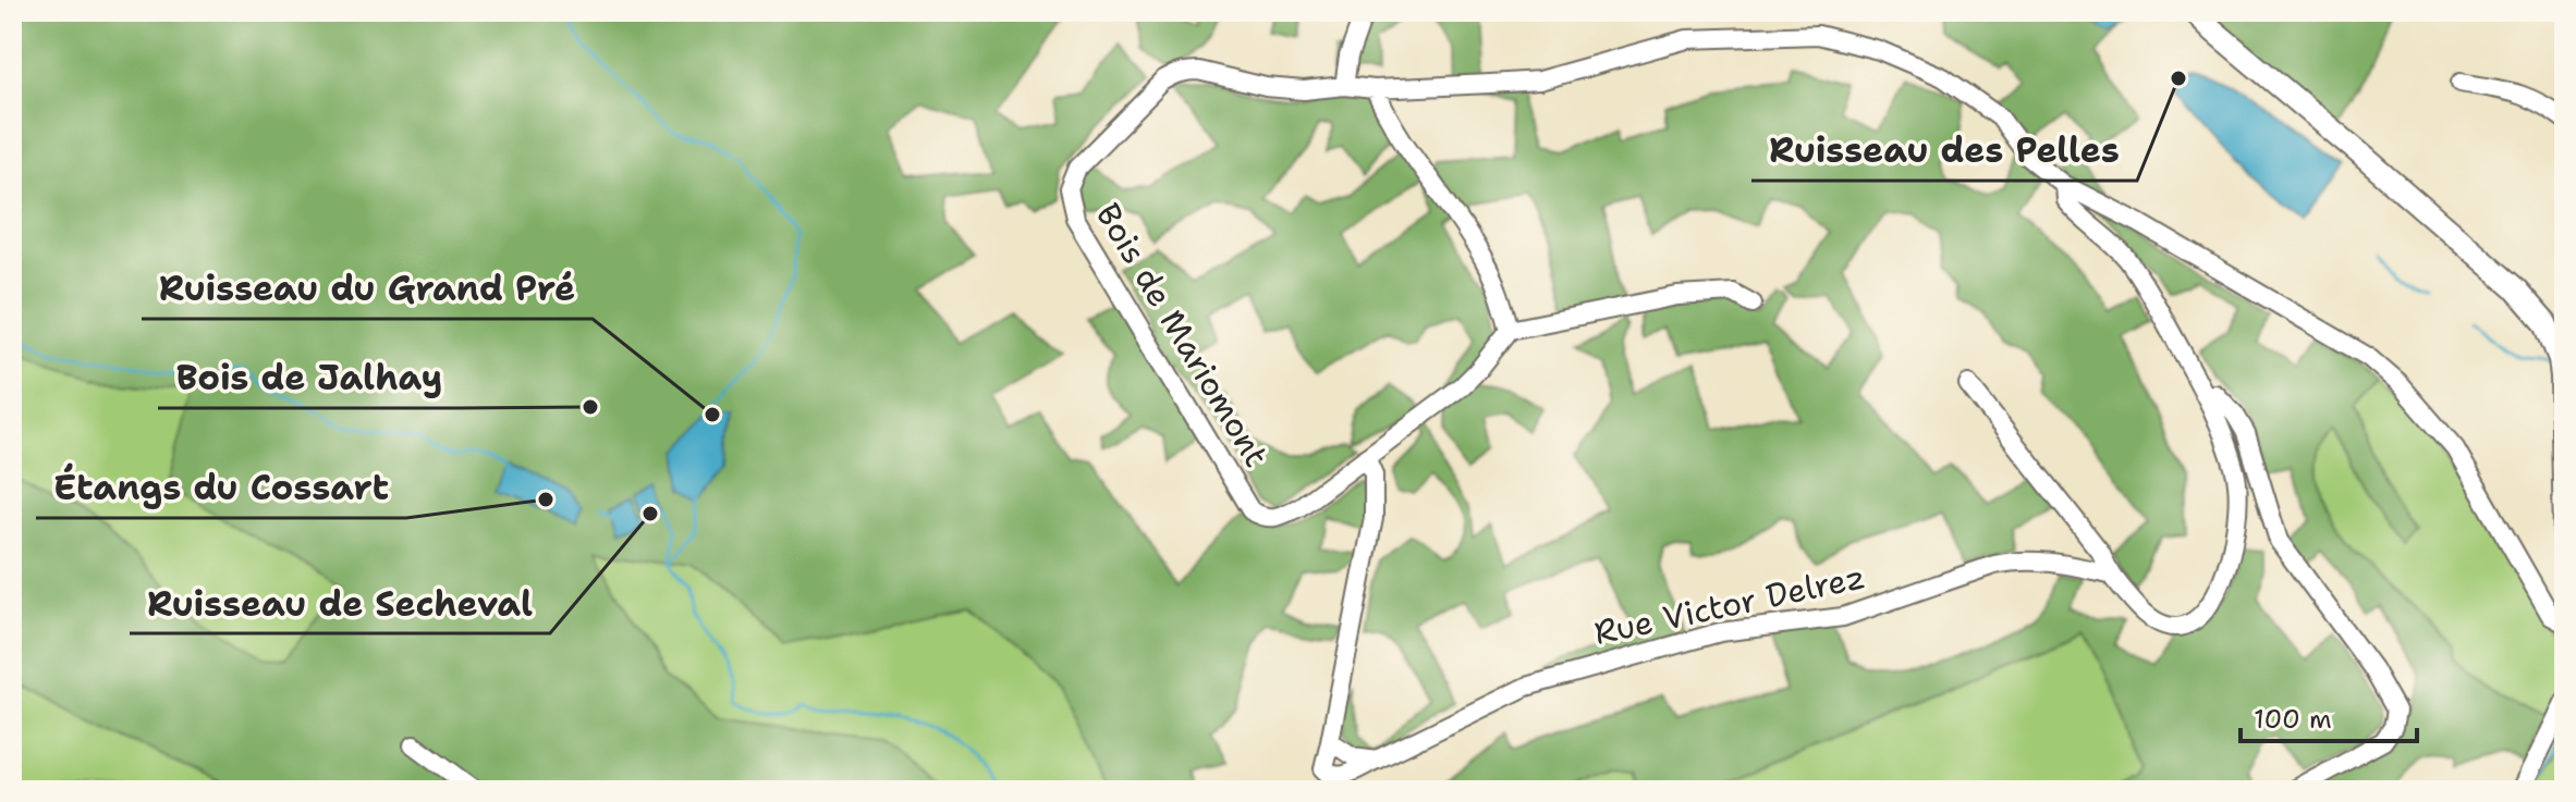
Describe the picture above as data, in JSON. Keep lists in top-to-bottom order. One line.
{"streets":{"street":["Bois de Mariomont","Rue Victor Delrez"]},"crossings":[["Bois de Mariomont","Rue Victor Delrez"]],"places":["Ruisseau des Pelles","Bois de Jalhay","Ruisseau du Grand Pré","Étangs du Cossart","Ruisseau de Secheval"],"scale_bar":"100 m"}
